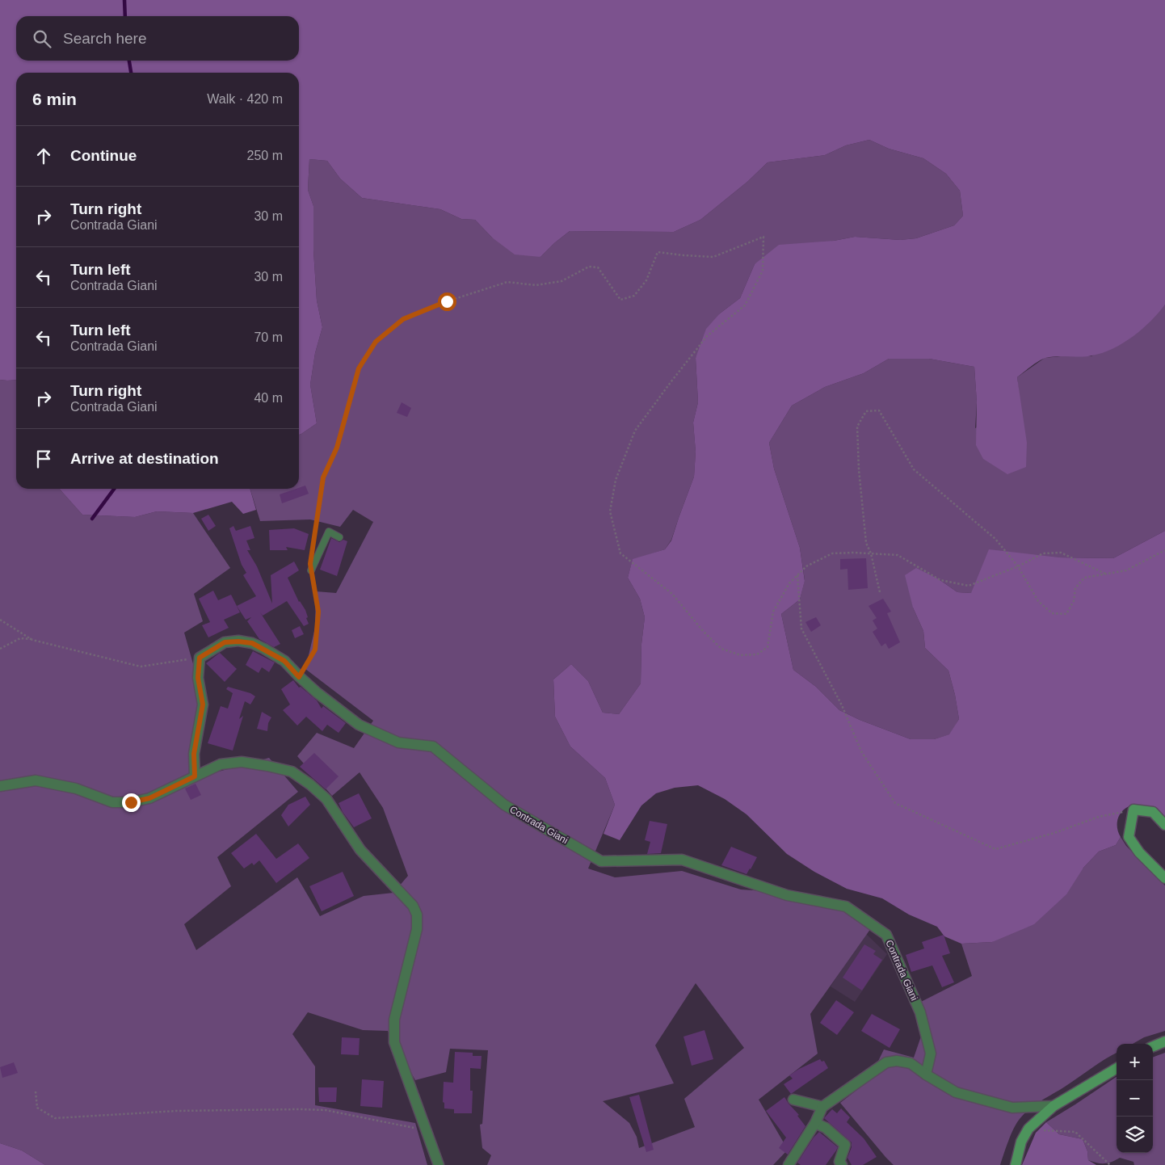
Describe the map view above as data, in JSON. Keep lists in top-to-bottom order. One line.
{"streets":{"street":["Contrada Giani"]},"page":{"search":"Search here","heading":["6 min","Walk · 420 m"],"list":[["Continue","250 m"],["Turn right","Contrada Giani","30 m"],["Turn left","Contrada Giani","30 m"],["Turn left","Contrada Giani","70 m"],["Turn right","Contrada Giani","40 m"],"Arrive at destination"],"map_buttons":["+","−"]}}
